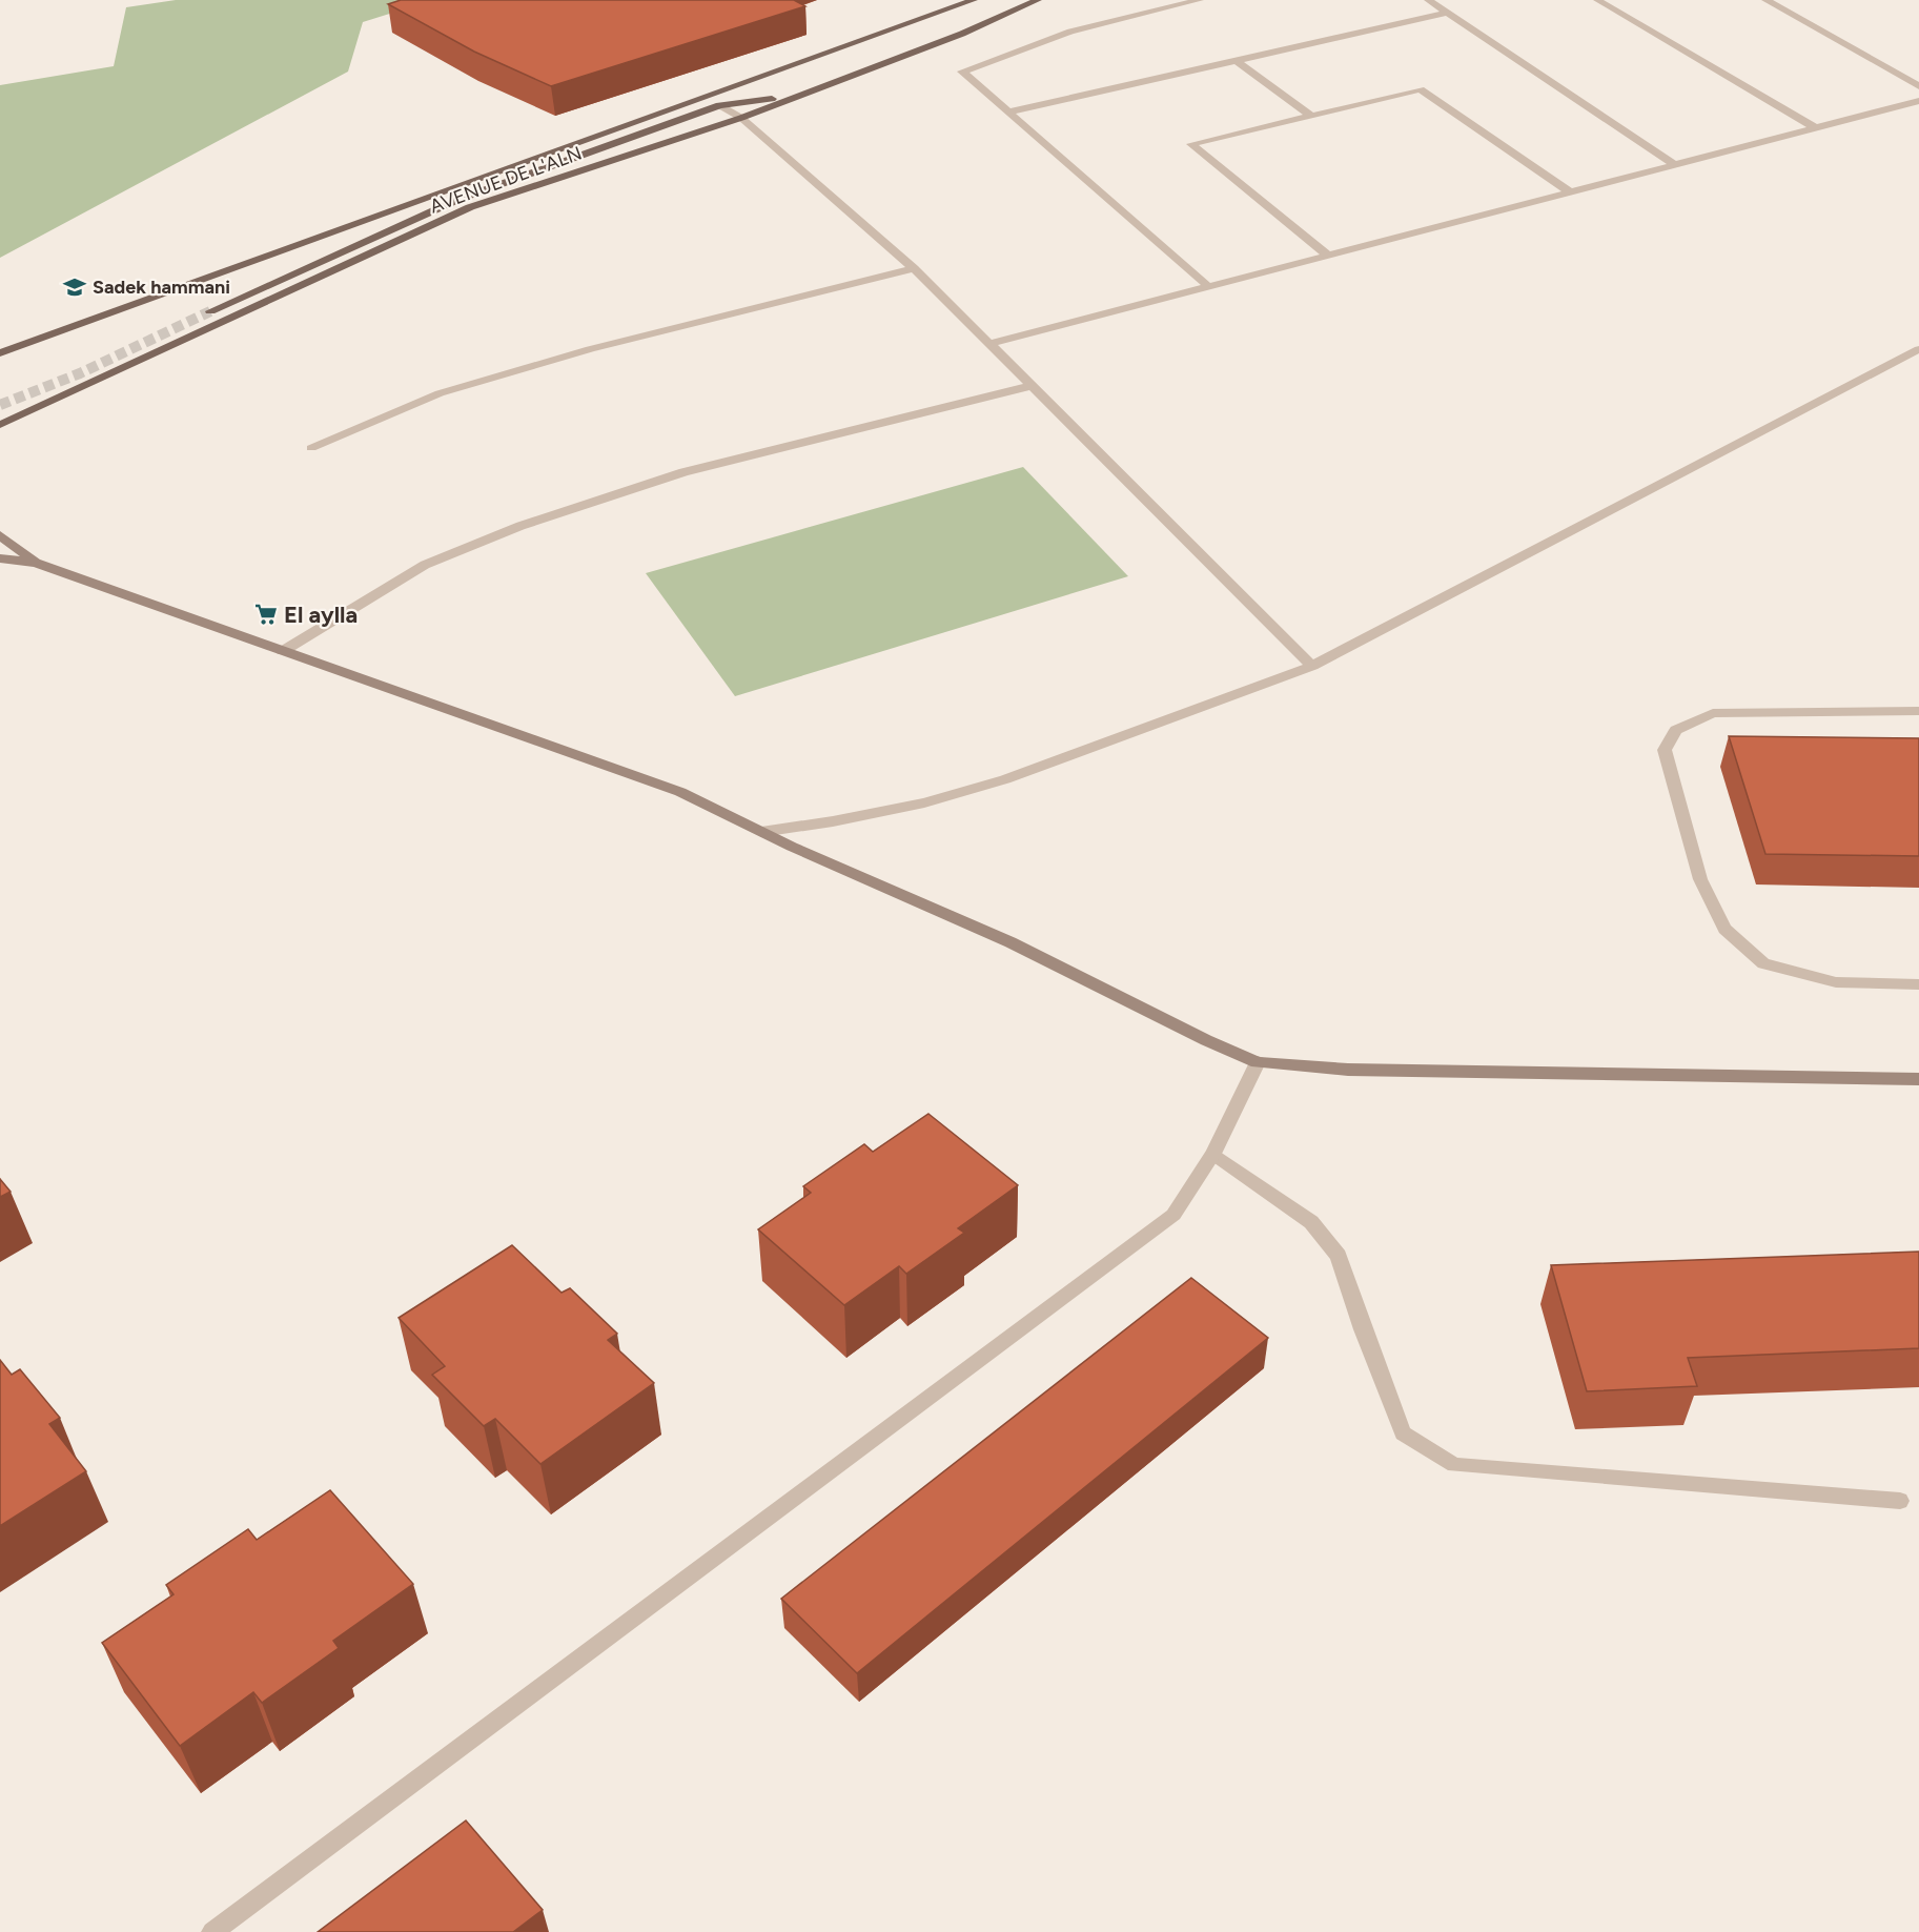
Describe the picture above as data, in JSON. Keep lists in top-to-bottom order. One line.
{"streets":{"main road":["AVENUE DE L'ALN"]},"places":{"school or university":["Sadek hammani"],"supermarket":["El aylla"]}}
